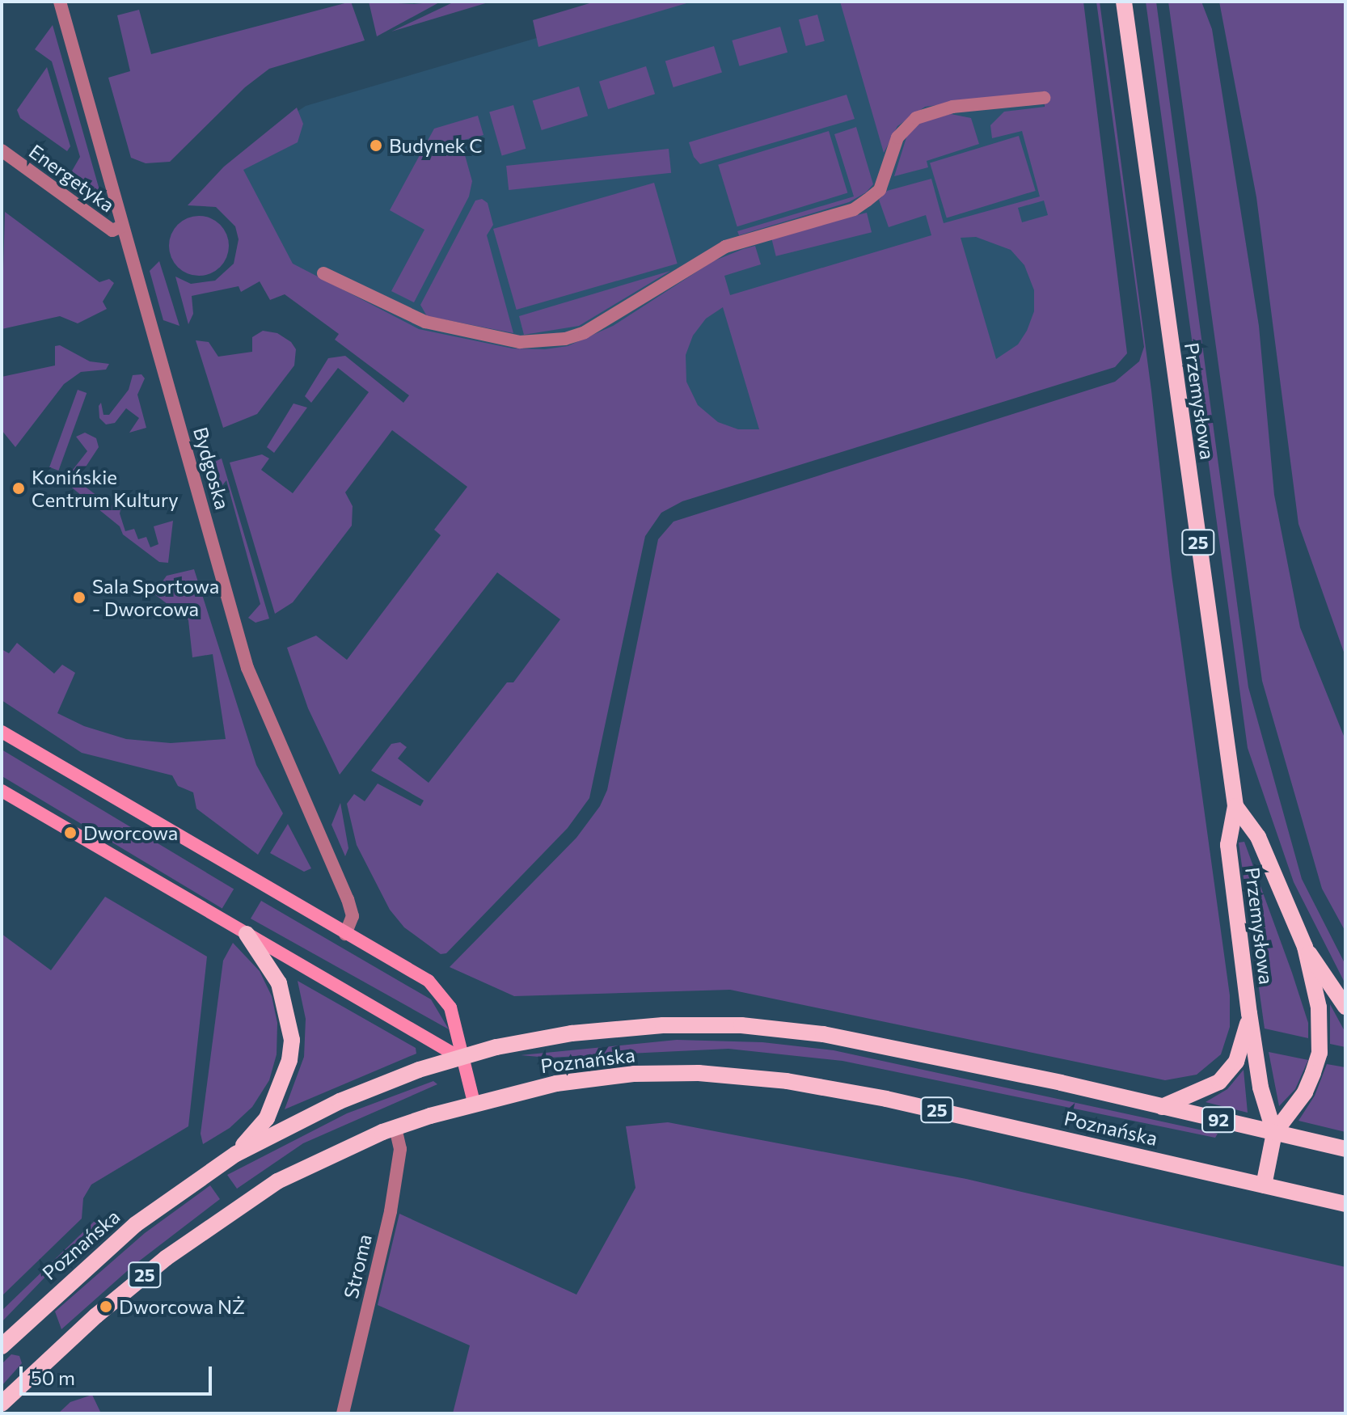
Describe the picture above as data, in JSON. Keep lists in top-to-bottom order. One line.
{"streets":{"main road":["Przemysłowa","25","Poznańska","92"],"street":["Energetyka","Bydgoska","Stroma"]},"crossings":[["Energetyka","Bydgoska"],["Przemysłowa","25"],["Przemysłowa","Poznańska"],["Przemysłowa","92"],["25","Poznańska"],["25","92"],["Poznańska","92"],["Poznańska","Stroma"]],"places":["Budynek C","Konińskie Centrum Kultury","Sala Sportowa - Dworcowa","Dworcowa","Dworcowa NŻ"],"scale_bar":"50 m"}
